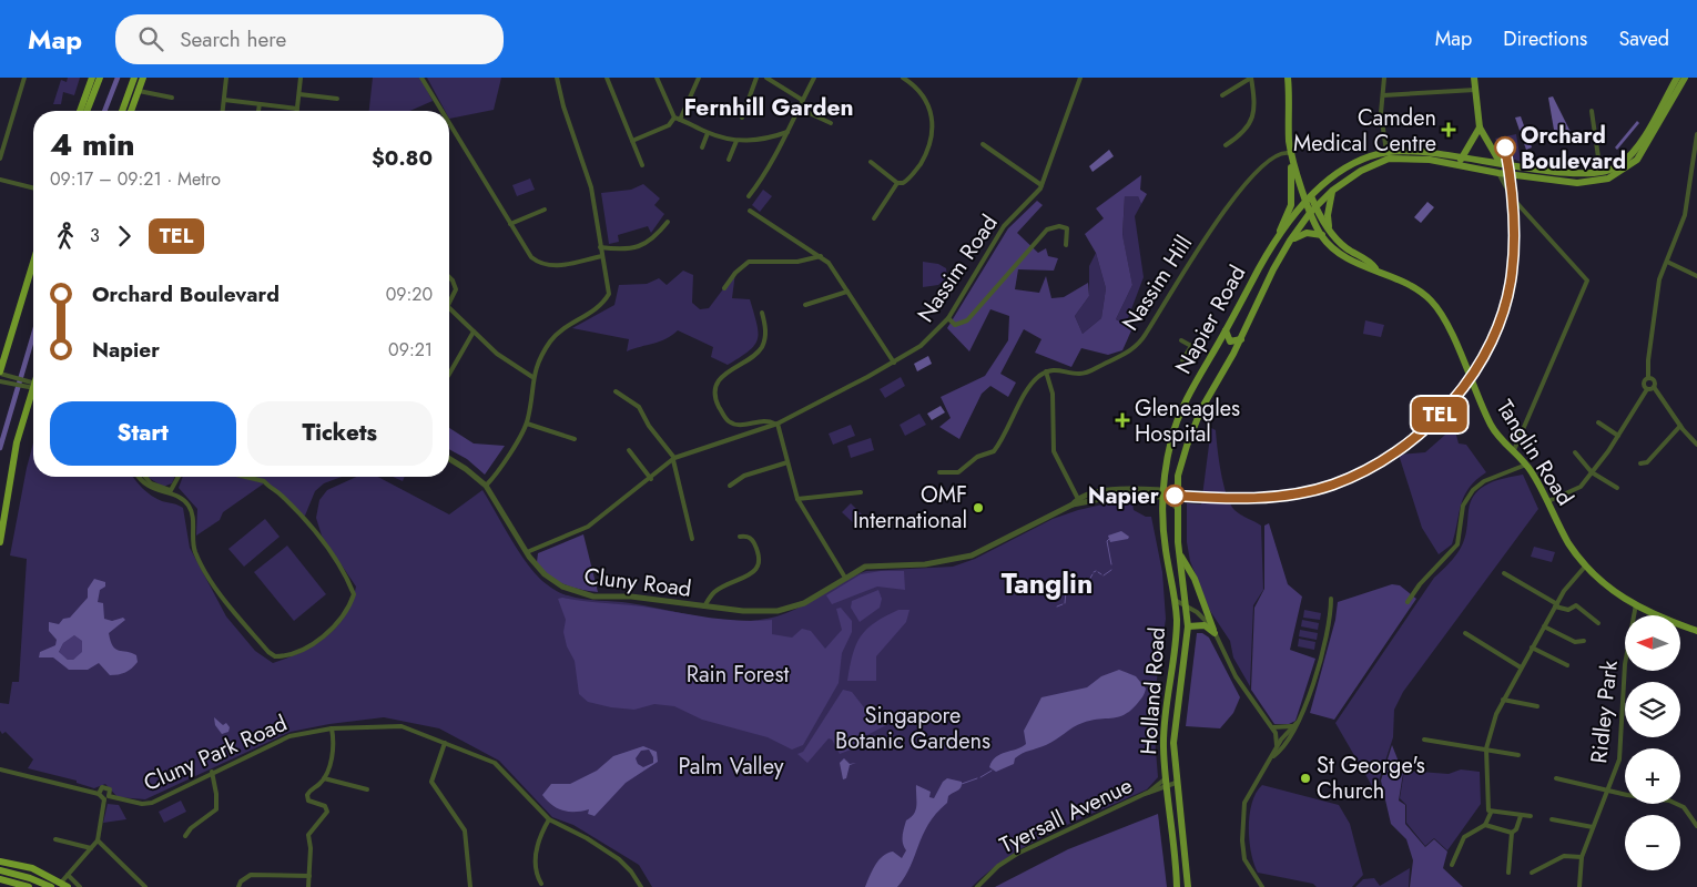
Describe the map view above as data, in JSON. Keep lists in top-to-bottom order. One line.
{"streets":{"main road":["Napier Road","Tanglin Road","Holland Road"],"street":["Nassim Road","Nassim Hill","Cluny Road","Ridley Park","Cluny Park Road","Tyersall Avenue"]},"crossings":[["Nassim Road","Cluny Road"],["Napier Road","Tanglin Road"],["Napier Road","Cluny Road"],["Napier Road","Holland Road"],["Tanglin Road","Ridley Park"],["Cluny Road","Holland Road"],["Holland Road","Tyersall Avenue"]],"districts":["Fernhill Garden","Tanglin"],"parks":["Rain Forest","Singapore Botanic Gardens","Palm Valley"],"places":{"health":["Camden Medical Centre","Gleneagles Hospital"],"other":["Orchard Boulevard","Napier","OMF International","St George's Church"]},"lines":["metro line TEL"],"north":"left","page":{"header":"Map","search":"Search here","nav":["Map","Directions","Saved"],"on_map":"TEL","heading":["4 min","09:17 – 09:21 · Metro","$0.80"],"legs":["3","TEL"],"list":[{"name":"Orchard Boulevard","value":"09:20"},{"name":"Napier","value":"09:21"}],"buttons":["Start","Tickets"],"map_buttons":["+","−"]}}
